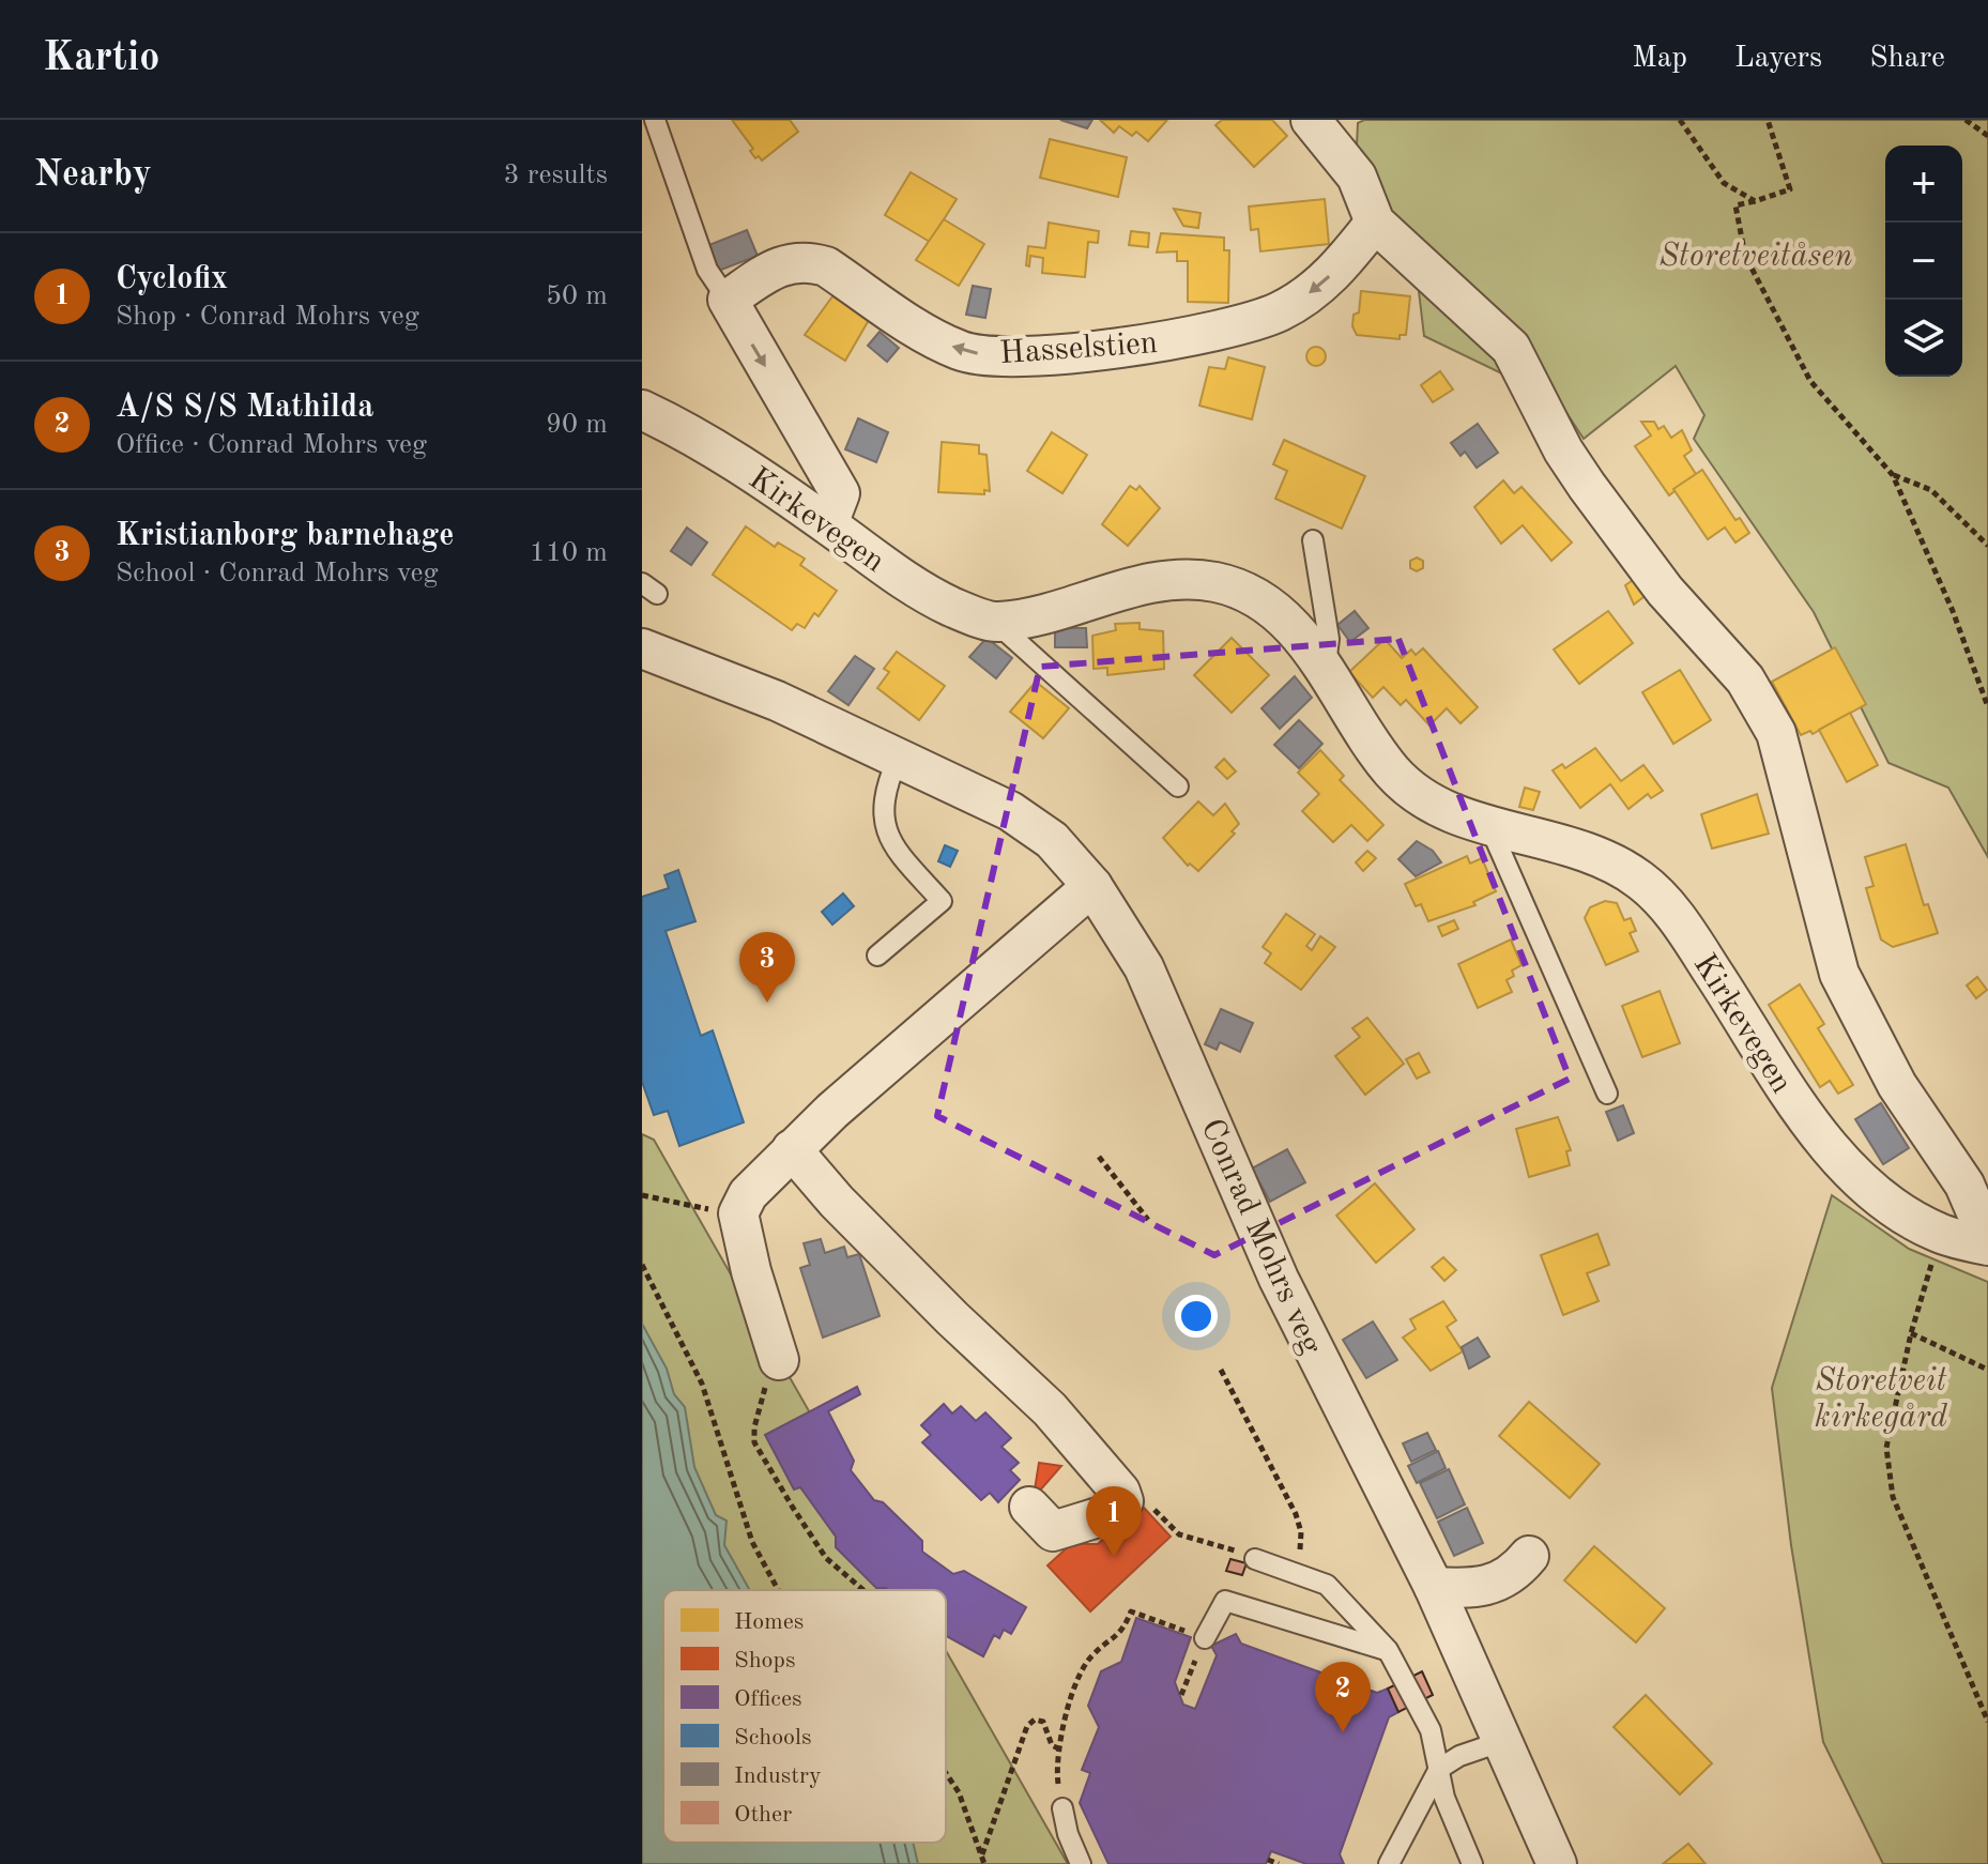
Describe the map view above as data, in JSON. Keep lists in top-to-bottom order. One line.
{"streets":{"street":["Hasselstien","Kirkevegen","Conrad Mohrs veg"]},"one_way":["Hasselstien"],"parks":["Storetveitåsen","Storetveit kirkegård"],"legend":["Homes","Shops","Offices","Schools","Industry","Other"],"page":{"header":"Kartio","nav":["Map","Layers","Share"],"heading":["Nearby","3 results"],"map_buttons":["+","−"],"list":[{"mark":"1","name":"Cyclofix","note":"Shop · Conrad Mohrs veg","value":"50 m"},{"mark":"2","name":"A/S S/S Mathilda","note":"Office · Conrad Mohrs veg","value":"90 m"},{"mark":"3","name":"Kristianborg barnehage","note":"School · Conrad Mohrs veg","value":"110 m"}],"pins":["3","1","2"]}}
